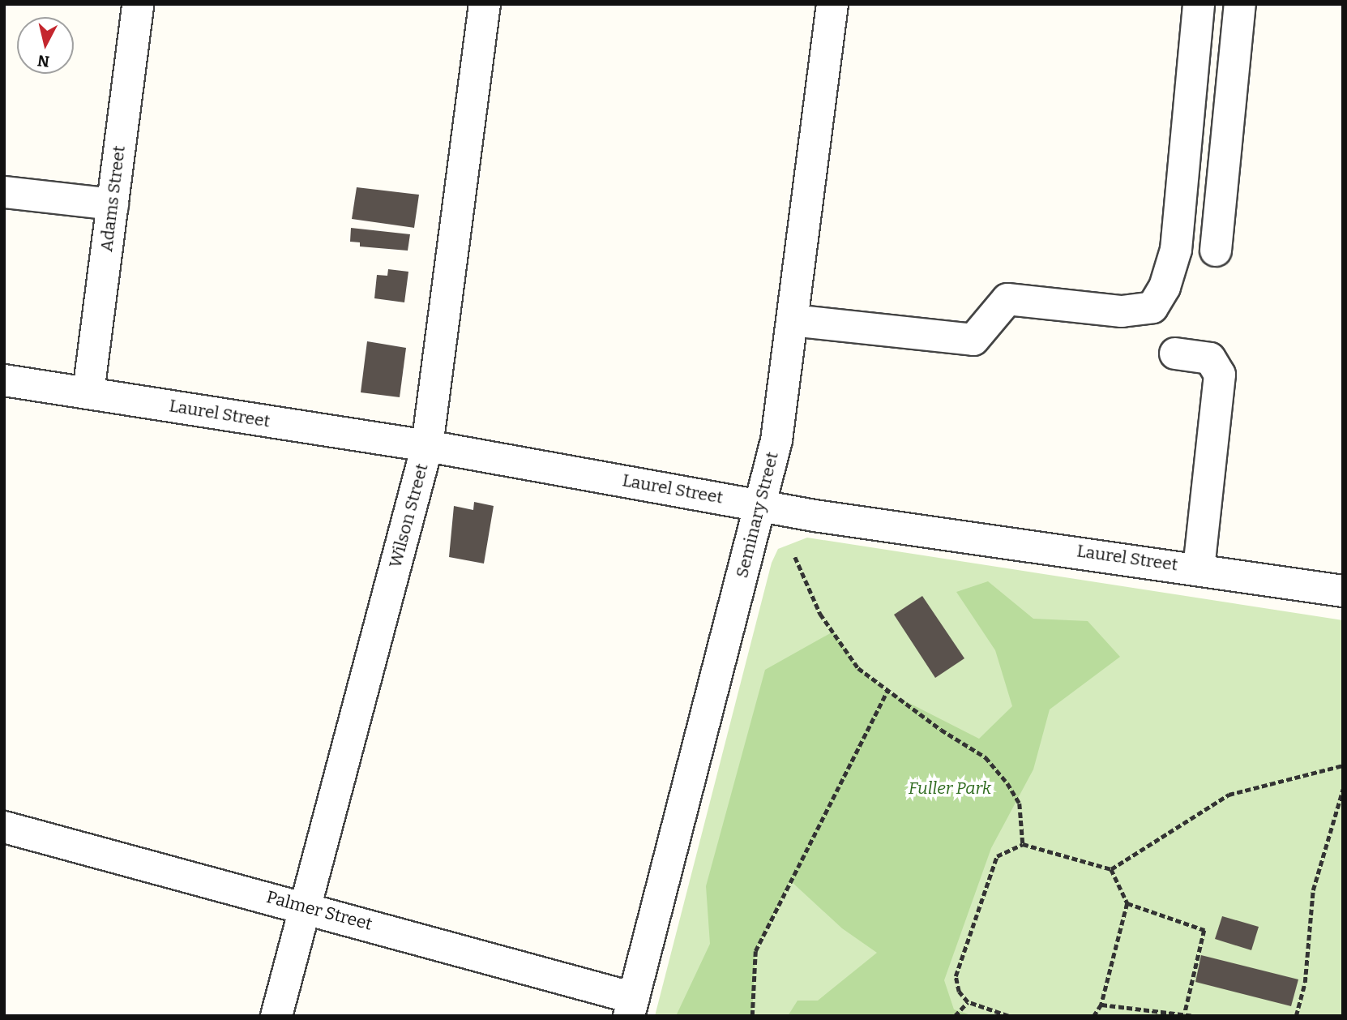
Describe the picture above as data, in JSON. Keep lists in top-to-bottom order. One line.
{"streets":{"street":["Adams Street","Laurel Street","Seminary Street","Wilson Street","Palmer Street"]},"crossings":[["Adams Street","Laurel Street"],["Laurel Street","Seminary Street"],["Laurel Street","Wilson Street"],["Seminary Street","Palmer Street"],["Wilson Street","Palmer Street"]],"parks":["Fuller Park"],"north":"bottom"}
